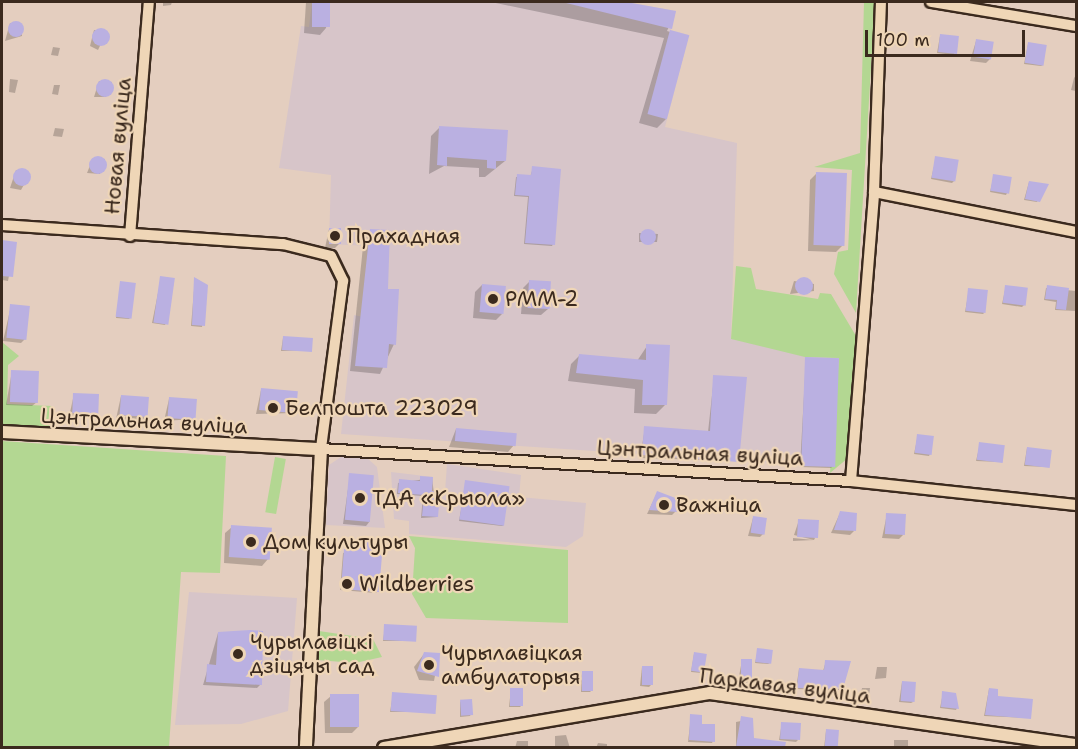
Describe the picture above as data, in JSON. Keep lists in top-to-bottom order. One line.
{"streets":{"street":["Новая вуліца","Цэнтральная вуліца","Паркавая вуліца"]},"places":["Прахадная","РММ-2","Белпошта 223029","ТДА «Крыола»","Важніца","Дом культуры","Wildberries","Чурылавіцкі дзіцячы сад","Чурылавіцкая амбулаторыя"],"scale_bar":"100 m"}
